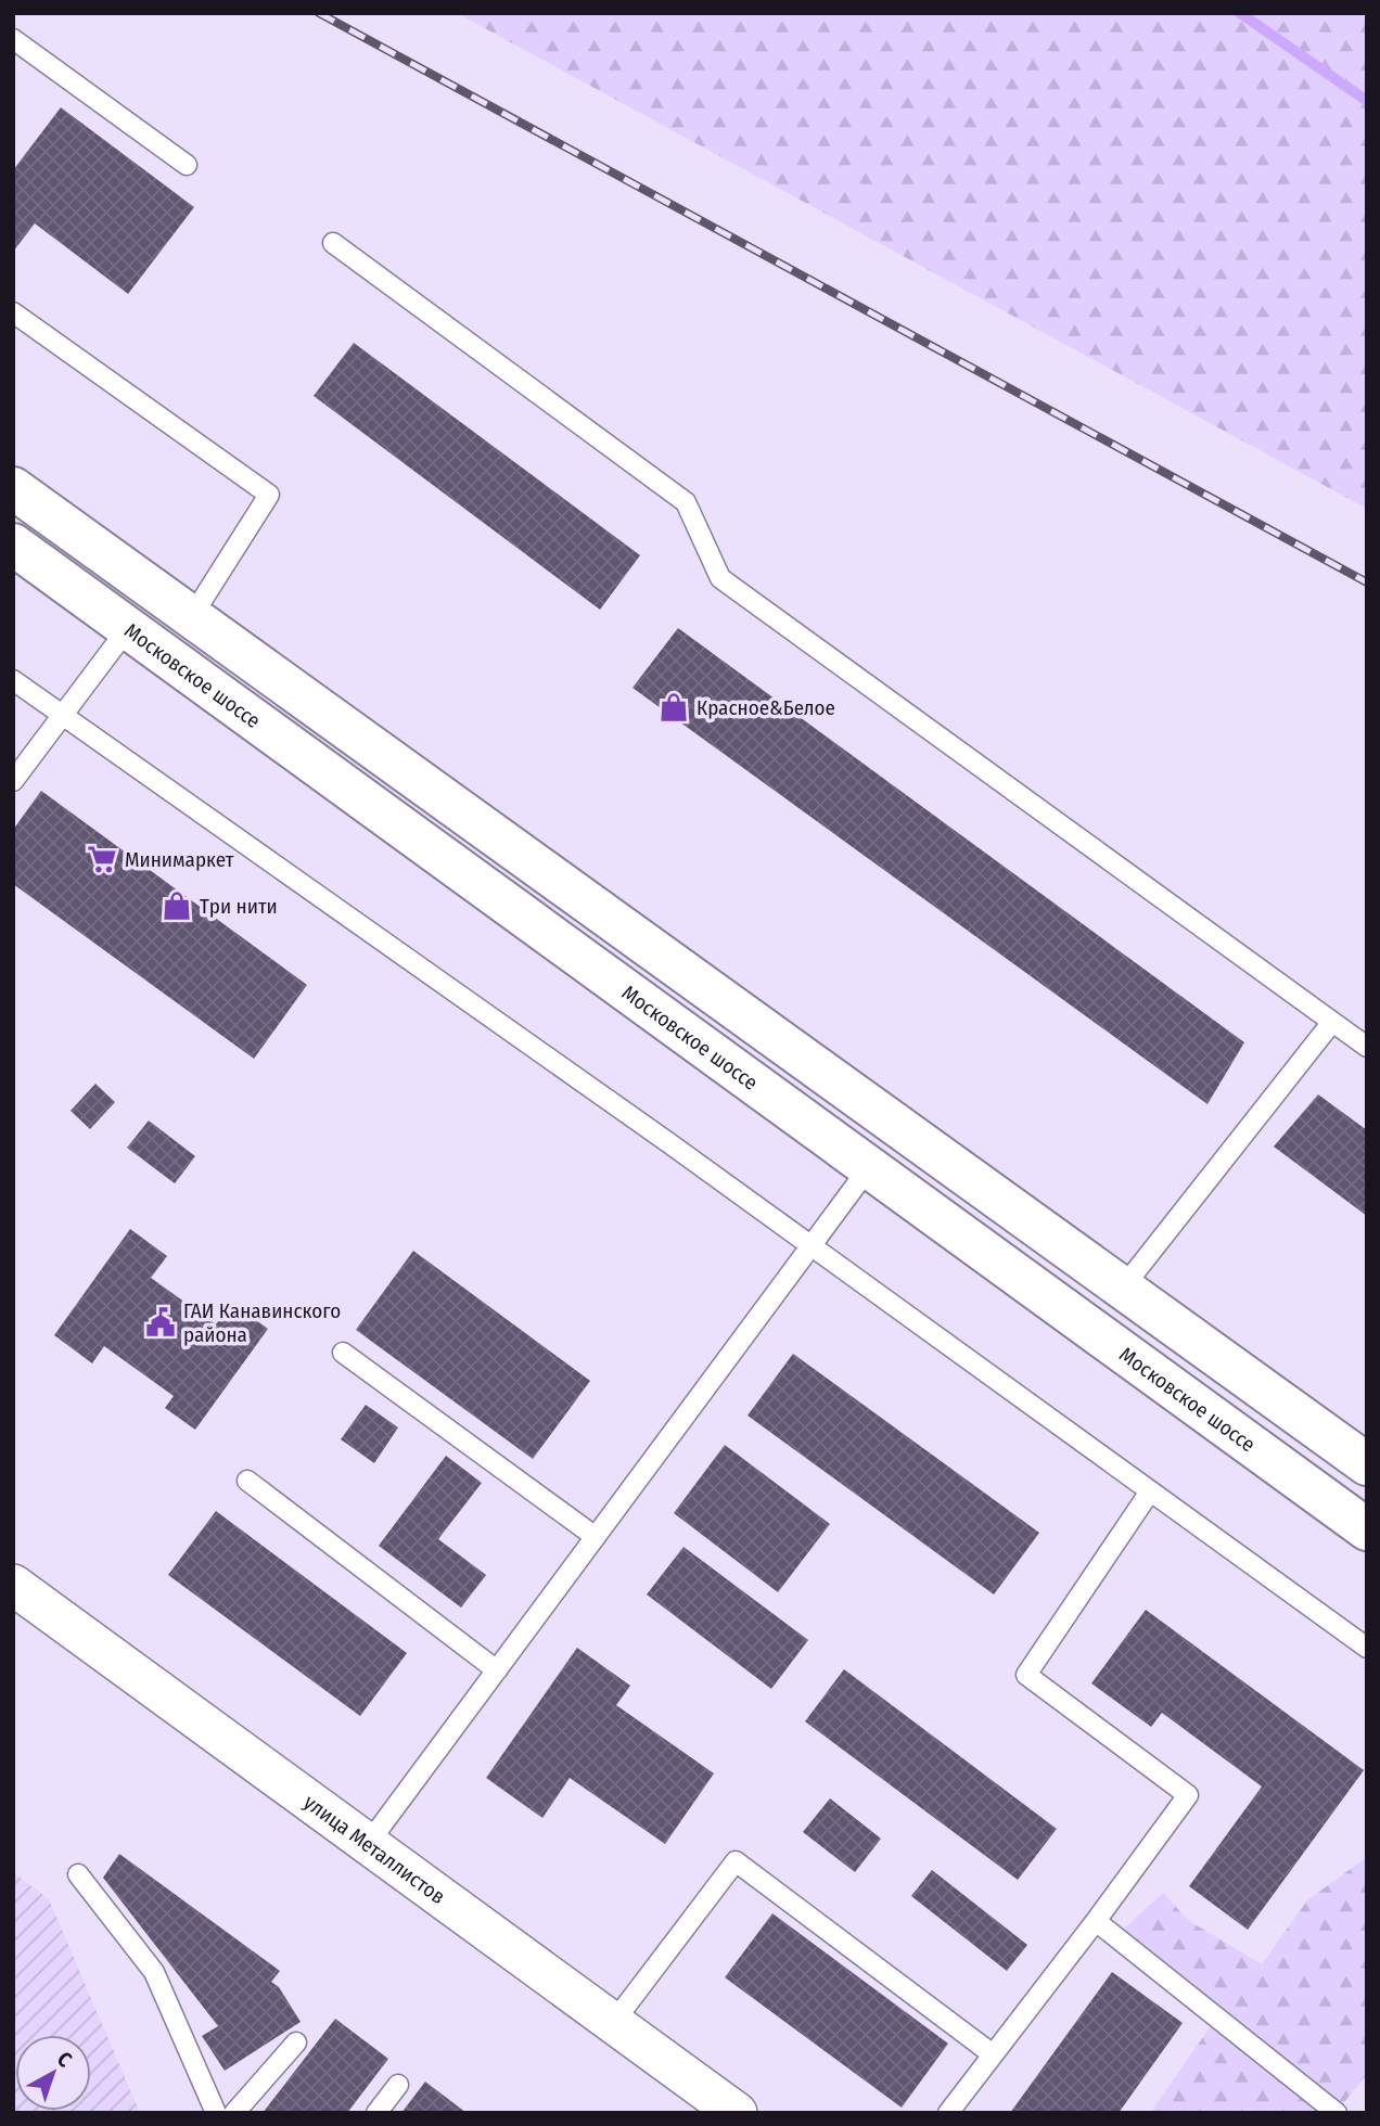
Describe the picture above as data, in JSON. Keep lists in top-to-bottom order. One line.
{"streets":{"main road":["Московское шоссе"],"street":["улица Металлистов"]},"places":{"shop":["Красное&Белое","Три нити"],"supermarket":["Минимаркет"],"public building":["ГАИ Канавинского района"]},"north":"top right"}
